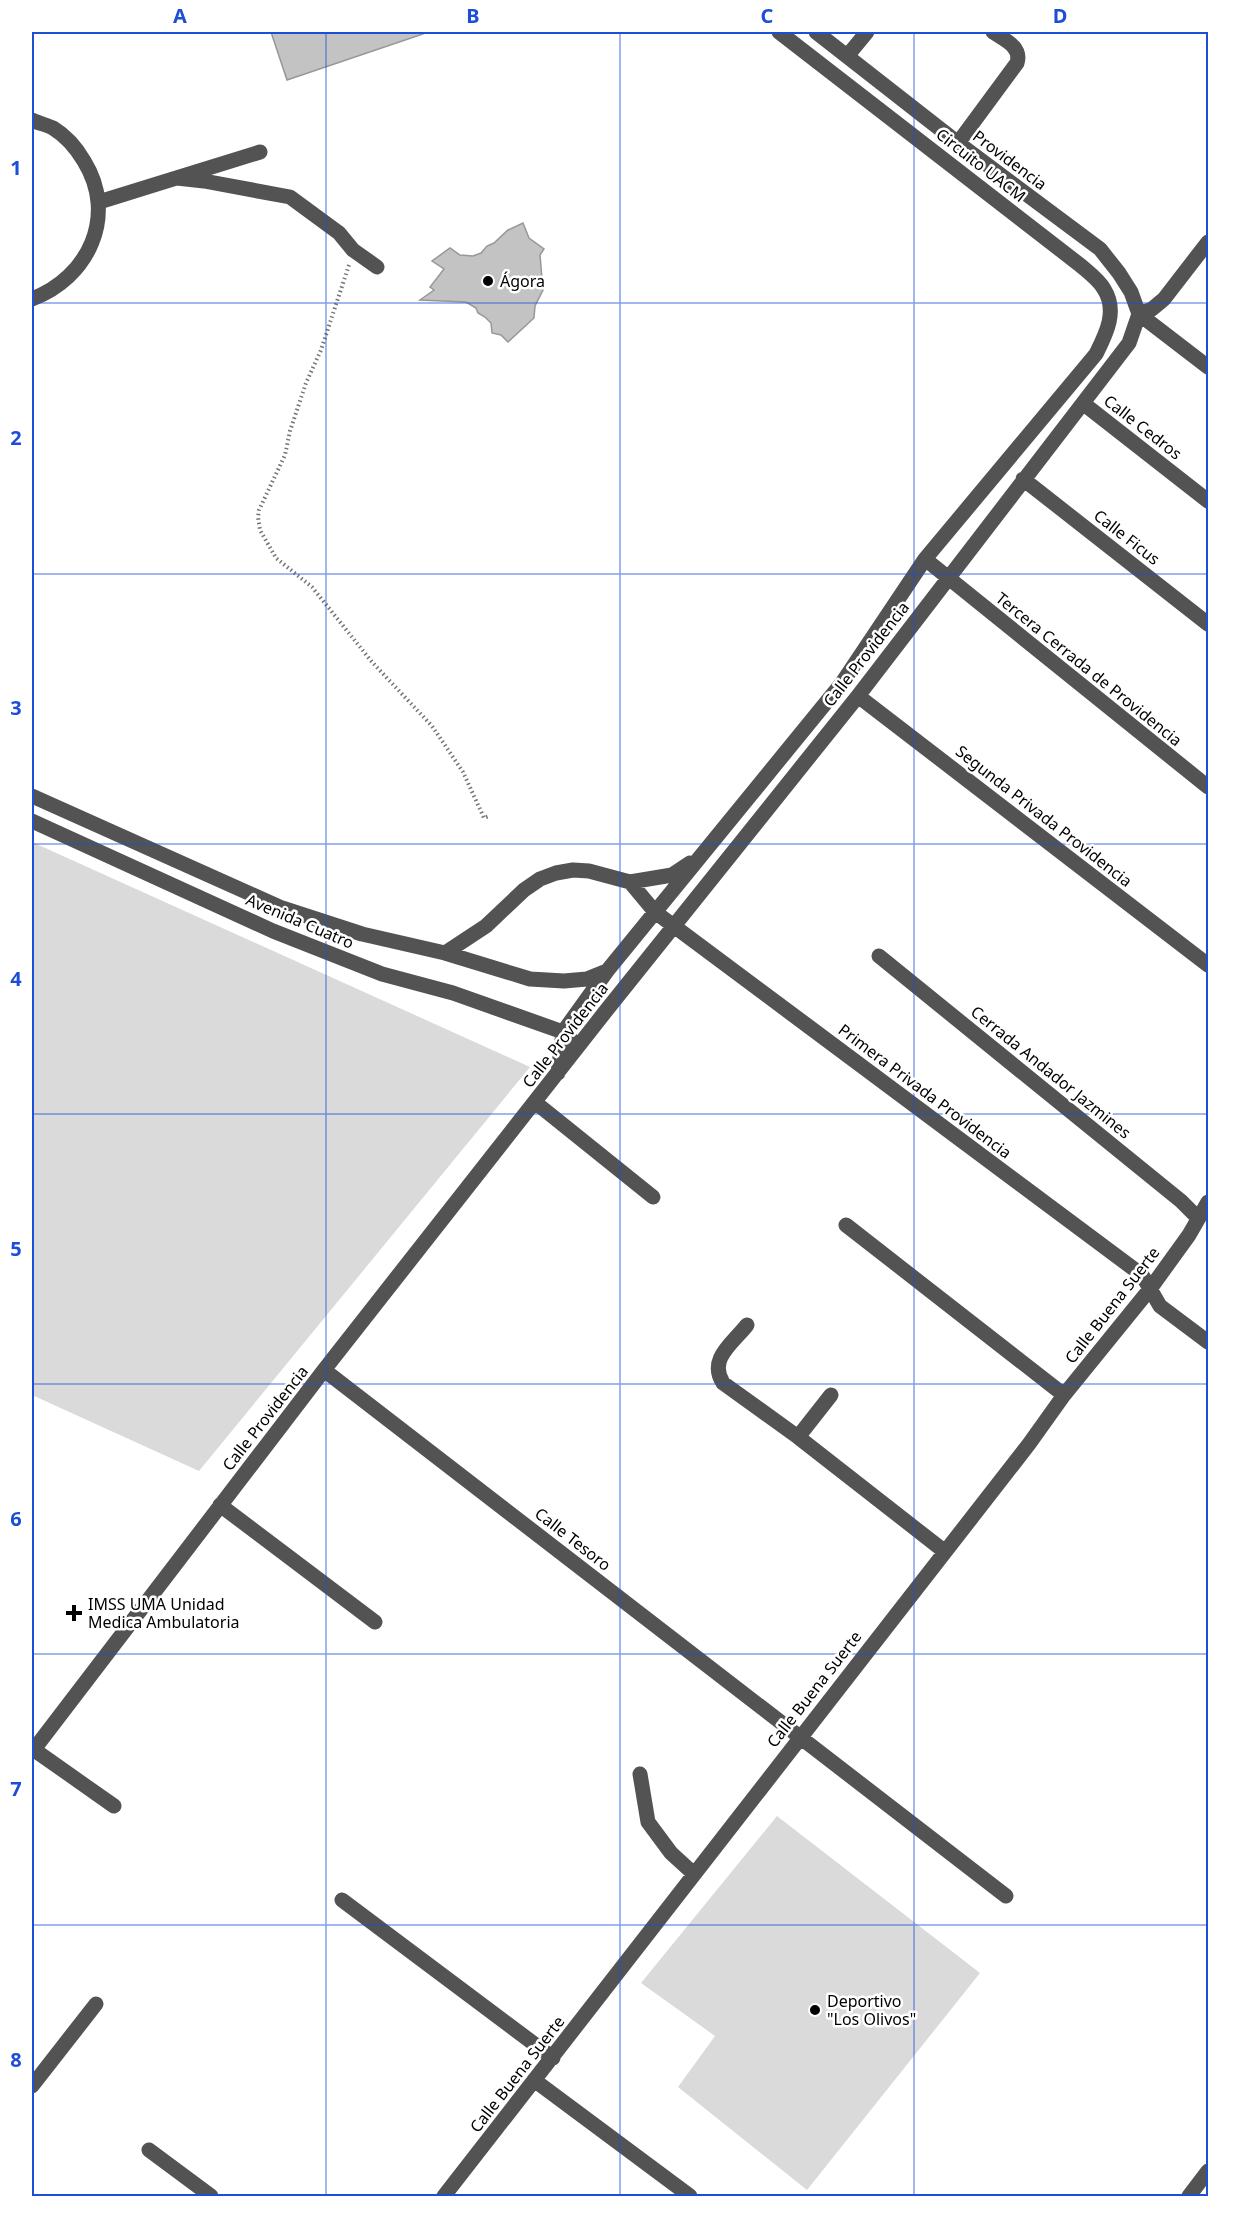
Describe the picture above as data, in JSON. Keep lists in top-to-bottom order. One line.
{"streets":{"street":["Providencia","Circuito UACM","Calle Cedros","Calle Ficus","Calle Providencia","Tercera Cerrada de Providencia","Segunda Privada Providencia","Avenida Cuatro","Cerrada Andador Jazmines","Primera Privada Providencia","Calle Buena Suerte","Calle Tesoro"]},"crossings":[["Providencia","Calle Providencia"],["Circuito UACM","Calle Providencia"],["Calle Cedros","Calle Providencia"],["Calle Ficus","Calle Providencia"],["Calle Providencia","Tercera Cerrada de Providencia"],["Calle Providencia","Segunda Privada Providencia"],["Calle Providencia","Avenida Cuatro"],["Calle Providencia","Primera Privada Providencia"],["Calle Providencia","Calle Tesoro"],["Cerrada Andador Jazmines","Calle Buena Suerte"],["Primera Privada Providencia","Calle Buena Suerte"],["Calle Buena Suerte","Calle Tesoro"]],"places":{"other":["Ágora","Deportivo \"Los Olivos\""],"health":["IMSS UMA Unidad Medica Ambulatoria"]},"grid":{"columns":["A","B","C","D"],"rows":["1","2","3","4","5","6","7","8"]}}
